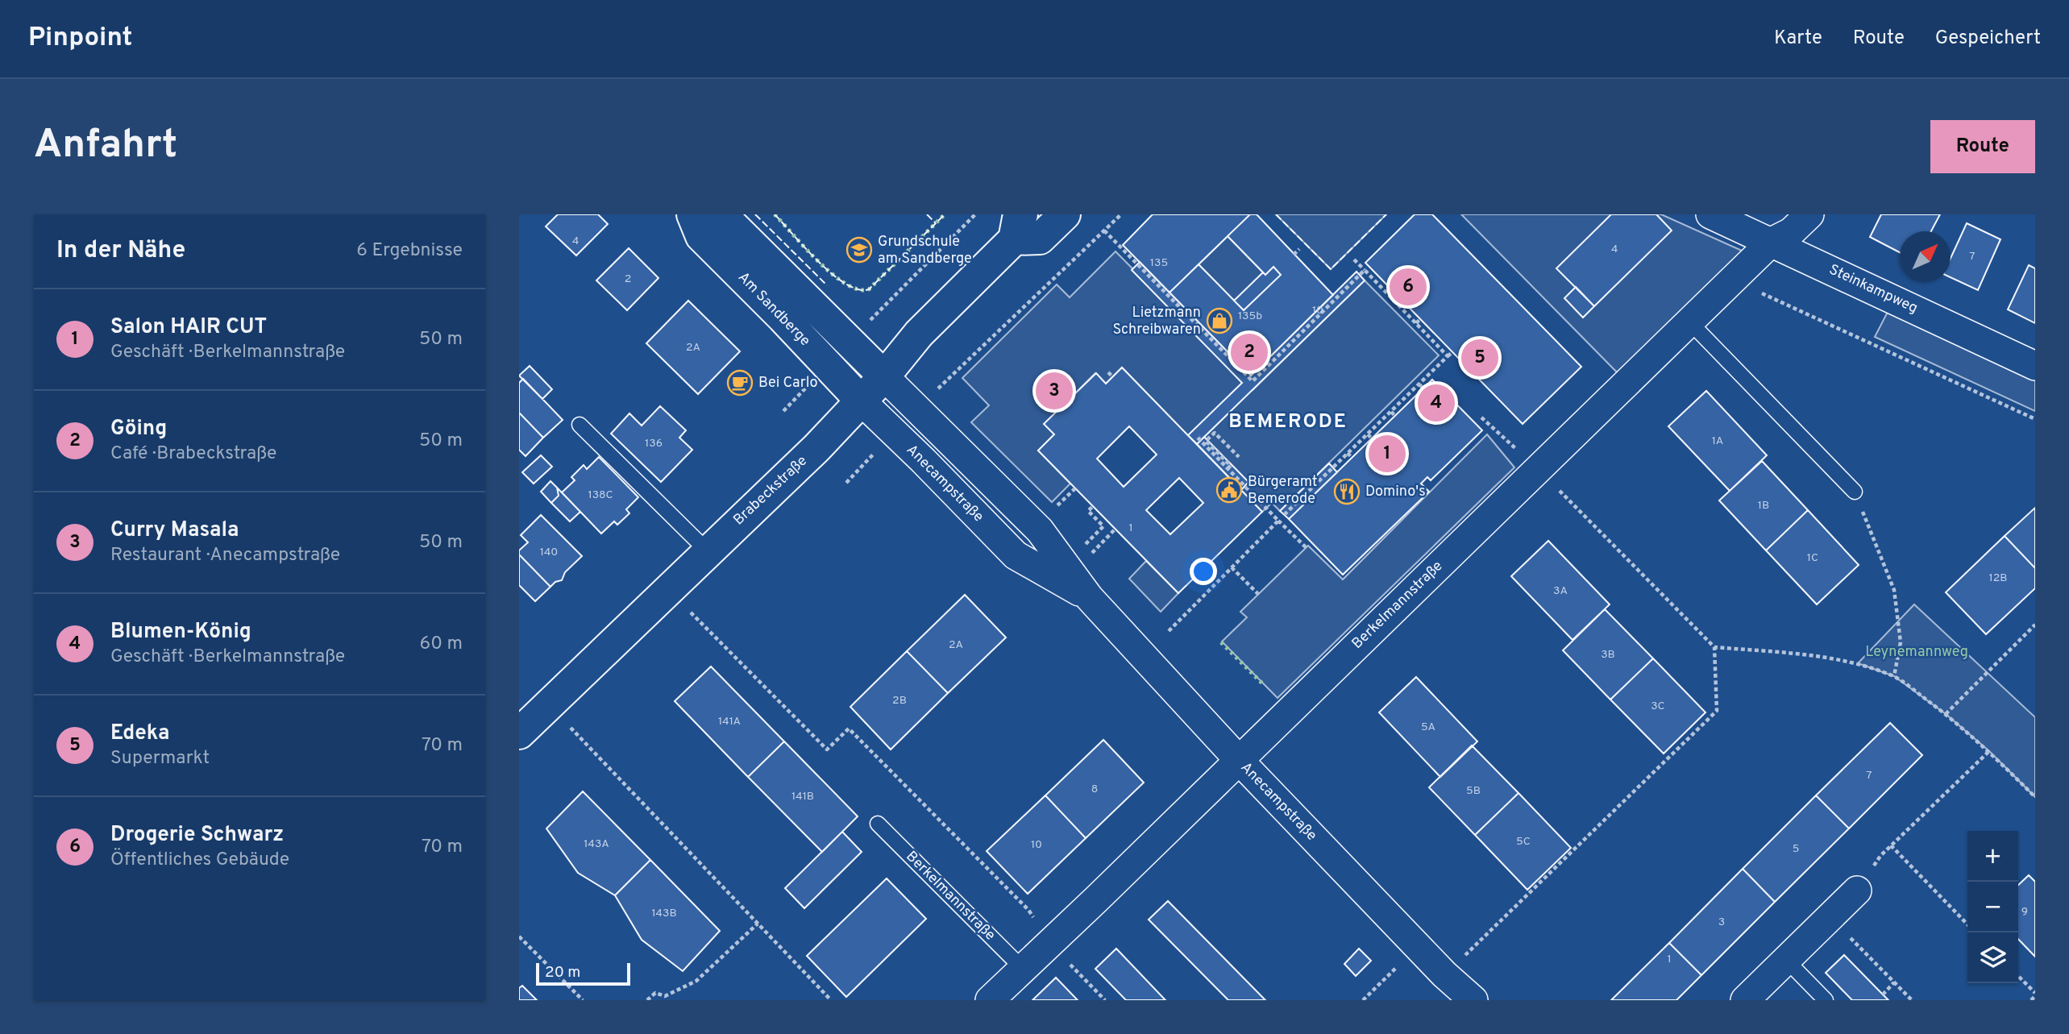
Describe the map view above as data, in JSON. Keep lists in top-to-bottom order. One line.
{"streets":{"main road":["Am Sandberge","Brabeckstraße"],"street":["Steinkampweg","Anecampstraße","Berkelmannstraße"]},"crossings":[["Steinkampweg","Berkelmannstraße"],["Am Sandberge","Anecampstraße"],["Am Sandberge","Brabeckstraße"],["Anecampstraße","Brabeckstraße"],["Anecampstraße","Berkelmannstraße"]],"districts":["BEMERODE"],"parks":["Leynemannweg"],"places":{"school or university":["Grundschule am Sandberge"],"shop":["Lietzmann Schreibwaren"],"cafe":["Bei Carlo"],"public building":["Bürgeramt Bemerode"],"restaurant":["Domino's"]},"house_numbers":["4","4","7","135","2","10","135b","2A","1A","136","138C","1B","1","140","1C","12B","3A","2A","3B","2B","3C","141A","5A","7","8","5B","141B","5C","143A","10","5","9","143B","3","1"],"scale_bar":"20 m","north":"top right","page":{"header":"Pinpoint","nav":["Karte","Route","Gespeichert"],"buttons":"Route","title":"Anfahrt","heading":["In der Nähe","6 Ergebnisse"],"pins":["6","2","5","3","4","1"],"list":[{"mark":"1","name":"Salon HAIR CUT","note":"Geschäft · Berkelmannstraße","value":"50 m"},{"mark":"2","name":"Göing","note":"Café · Brabeckstraße","value":"50 m"},{"mark":"3","name":"Curry Masala","note":"Restaurant · Anecampstraße","value":"50 m"},{"mark":"4","name":"Blumen-König","note":"Geschäft · Berkelmannstraße","value":"60 m"},{"mark":"5","name":"Edeka","note":"Supermarkt","value":"70 m"},{"mark":"6","name":"Drogerie Schwarz","note":"Öffentliches Gebäude","value":"70 m"}],"map_buttons":["+","−"],"scale":"20 m"}}
